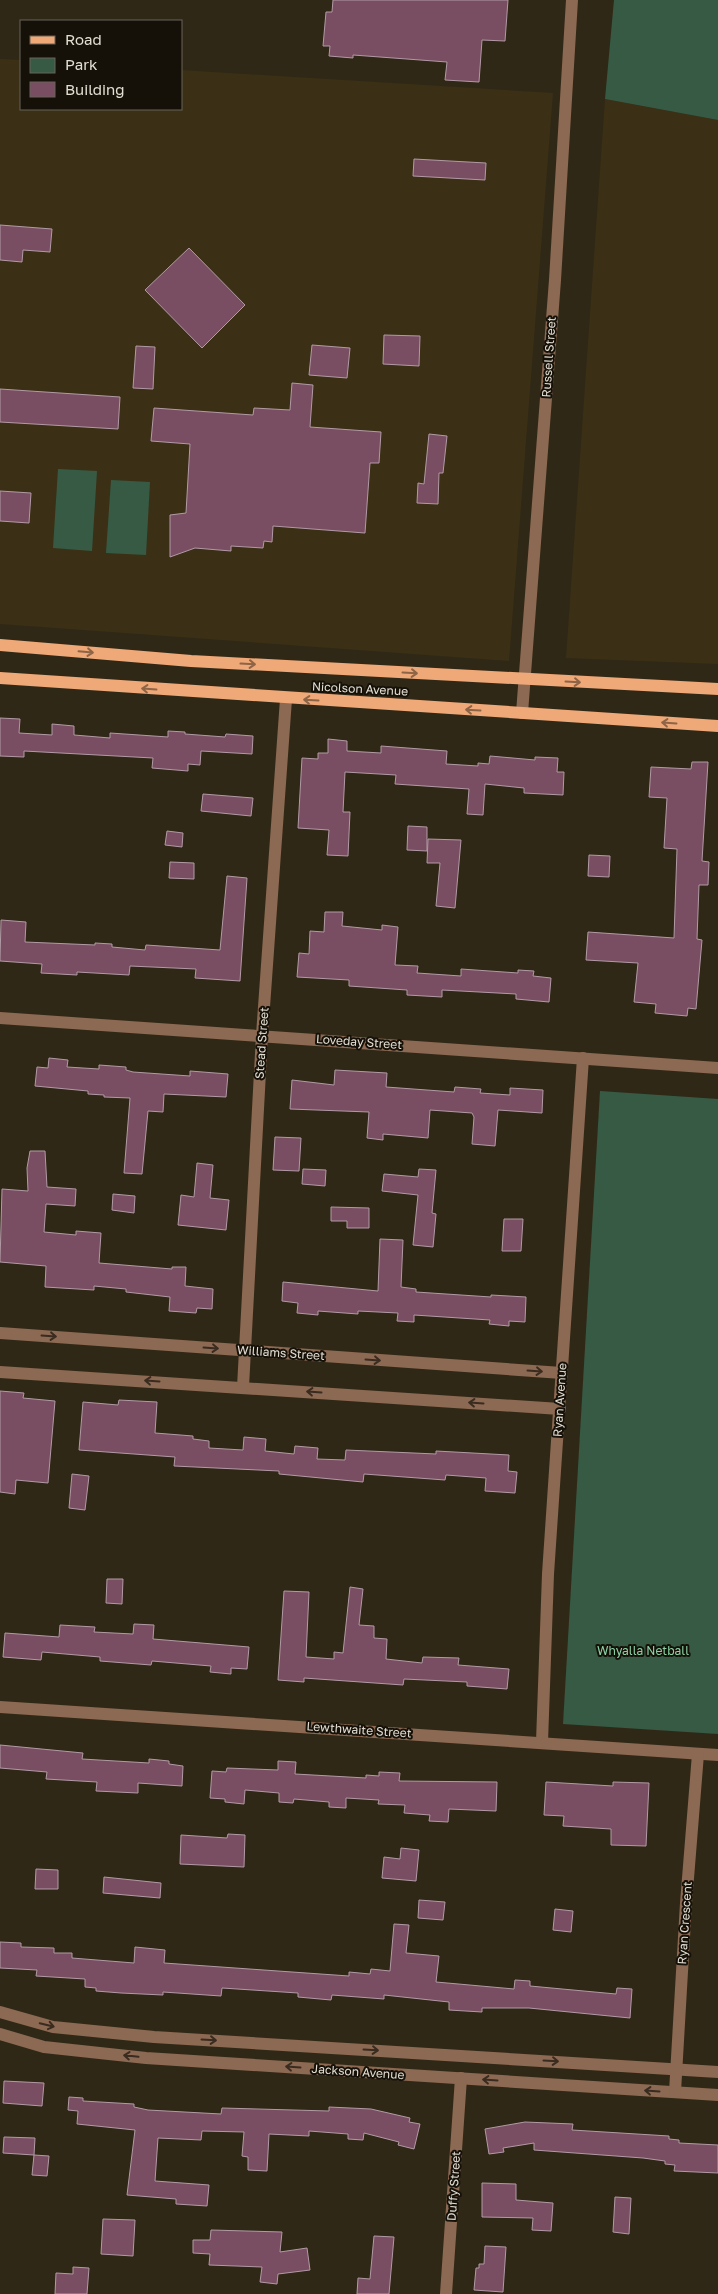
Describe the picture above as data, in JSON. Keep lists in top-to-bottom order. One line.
{"streets":{"main road":["Nicolson Avenue"],"street":["Russell Street","Loveday Street","Stead Street","Williams Street","Ryan Avenue","Lewthwaite Street","Ryan Crescent","Jackson Avenue","Duffy Street"]},"crossings":[["Russell Street","Nicolson Avenue"],["Nicolson Avenue","Stead Street"],["Loveday Street","Stead Street"],["Loveday Street","Ryan Avenue"],["Stead Street","Williams Street"],["Williams Street","Ryan Avenue"],["Ryan Avenue","Lewthwaite Street"],["Lewthwaite Street","Ryan Crescent"],["Ryan Crescent","Jackson Avenue"],["Jackson Avenue","Duffy Street"]],"parks":["Whyalla Netball"],"legend":["Road","Park","Building"]}
